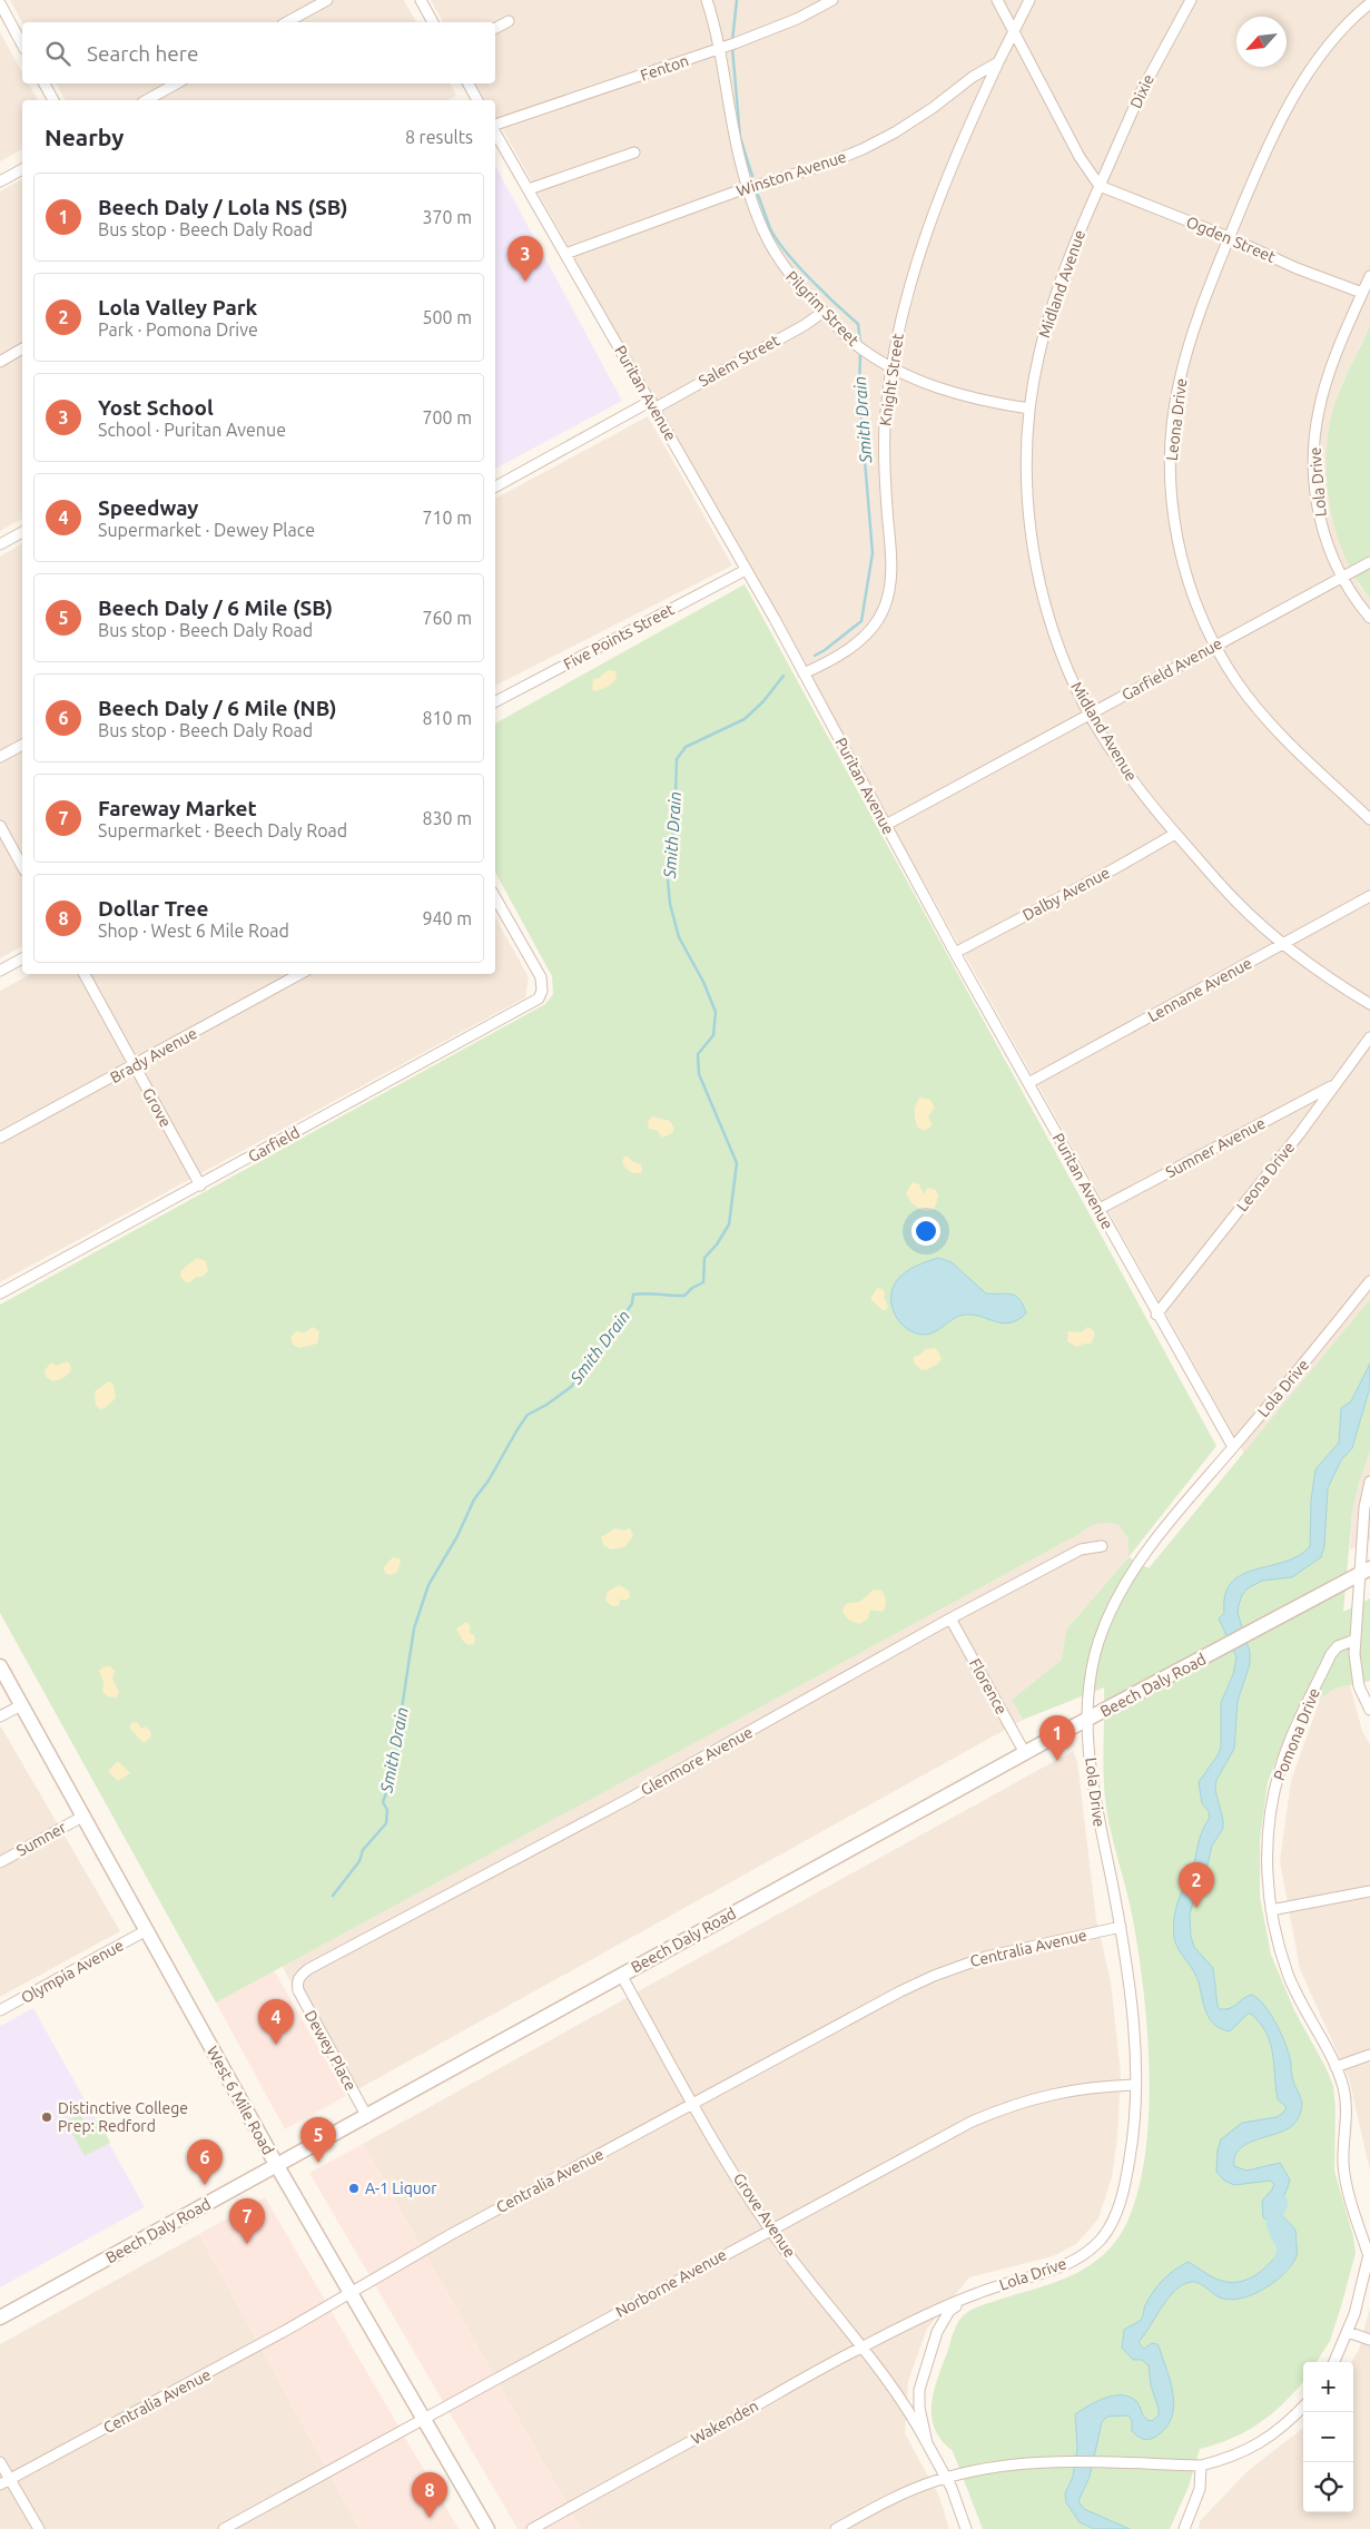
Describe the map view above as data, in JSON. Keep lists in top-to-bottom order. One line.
{"streets":{"main road":["Beech Daly Road","West 6 Mile Road"],"street":["Fenton","Dixie","Winston Avenue","Ogden Street","Midland Avenue","Pilgrim Street","Salem Street","Knight Street","Puritan Avenue","Leona Drive","Lola Drive","Five Points Street","Garfield Avenue","Dalby Avenue","Lennane Avenue","Brady Avenue","Grove","Garfield","Sumner Avenue","Florence","Pomona Drive","Glenmore Avenue","Sumner","Centralia Avenue","Olympia Avenue","Dewey Place","Grove Avenue","Norborne Avenue","Wakenden"]},"crossings":[["Fenton","Pilgrim Street"],["Dixie","Ogden Street"],["Dixie","Midland Avenue"],["Winston Avenue","Pilgrim Street"],["Winston Avenue","Knight Street"],["Winston Avenue","Puritan Avenue"],["Ogden Street","Midland Avenue"],["Ogden Street","Leona Drive"],["Ogden Street","Lola Drive"],["Midland Avenue","Pilgrim Street"],["Midland Avenue","Garfield Avenue"],["Midland Avenue","Dalby Avenue"],["Midland Avenue","Lennane Avenue"],["Pilgrim Street","Salem Street"],["Pilgrim Street","Knight Street"],["Salem Street","Puritan Avenue"],["Knight Street","Puritan Avenue"],["Puritan Avenue","Leona Drive"],["Puritan Avenue","Lola Drive"],["Puritan Avenue","Five Points Street"],["Puritan Avenue","Garfield Avenue"],["Puritan Avenue","Dalby Avenue"],["Puritan Avenue","Lennane Avenue"],["Puritan Avenue","Sumner Avenue"],["Leona Drive","Garfield Avenue"],["Leona Drive","Sumner Avenue"],["Lola Drive","Garfield Avenue"],["Lola Drive","Beech Daly Road"],["Lola Drive","Centralia Avenue"],["Lola Drive","Grove Avenue"],["Lola Drive","Norborne Avenue"],["Lola Drive","Wakenden"],["Brady Avenue","Grove"],["Grove","Garfield"],["Beech Daly Road","Florence"],["Beech Daly Road","Dewey Place"],["Beech Daly Road","West 6 Mile Road"],["Beech Daly Road","Grove Avenue"],["Florence","Glenmore Avenue"],["Glenmore Avenue","Dewey Place"],["Sumner","West 6 Mile Road"],["Centralia Avenue","West 6 Mile Road"],["Centralia Avenue","Grove Avenue"],["Olympia Avenue","West 6 Mile Road"],["West 6 Mile Road","Norborne Avenue"],["Grove Avenue","Norborne Avenue"],["Grove Avenue","Wakenden"]],"water":["Smith Drain"],"places":["Distinctive College Prep: Redford","A-1 Liquor"],"north":"bottom left","page":{"search":"Search here","heading":["Nearby","8 results"],"list":[{"mark":"1","name":"Beech Daly / Lola NS (SB)","note":"Bus stop · Beech Daly Road","value":"370 m"},{"mark":"2","name":"Lola Valley Park","note":"Park · Pomona Drive","value":"500 m"},{"mark":"3","name":"Yost School","note":"School · Puritan Avenue","value":"700 m"},{"mark":"4","name":"Speedway","note":"Supermarket · Dewey Place","value":"710 m"},{"mark":"5","name":"Beech Daly / 6 Mile (SB)","note":"Bus stop · Beech Daly Road","value":"760 m"},{"mark":"6","name":"Beech Daly / 6 Mile (NB)","note":"Bus stop · Beech Daly Road","value":"810 m"},{"mark":"7","name":"Fareway Market","note":"Supermarket · Beech Daly Road","value":"830 m"},{"mark":"8","name":"Dollar Tree","note":"Shop · West 6 Mile Road","value":"940 m"}],"pins":["3","1","2","4","5","6","7","8"],"map_buttons":["+","−"]}}
